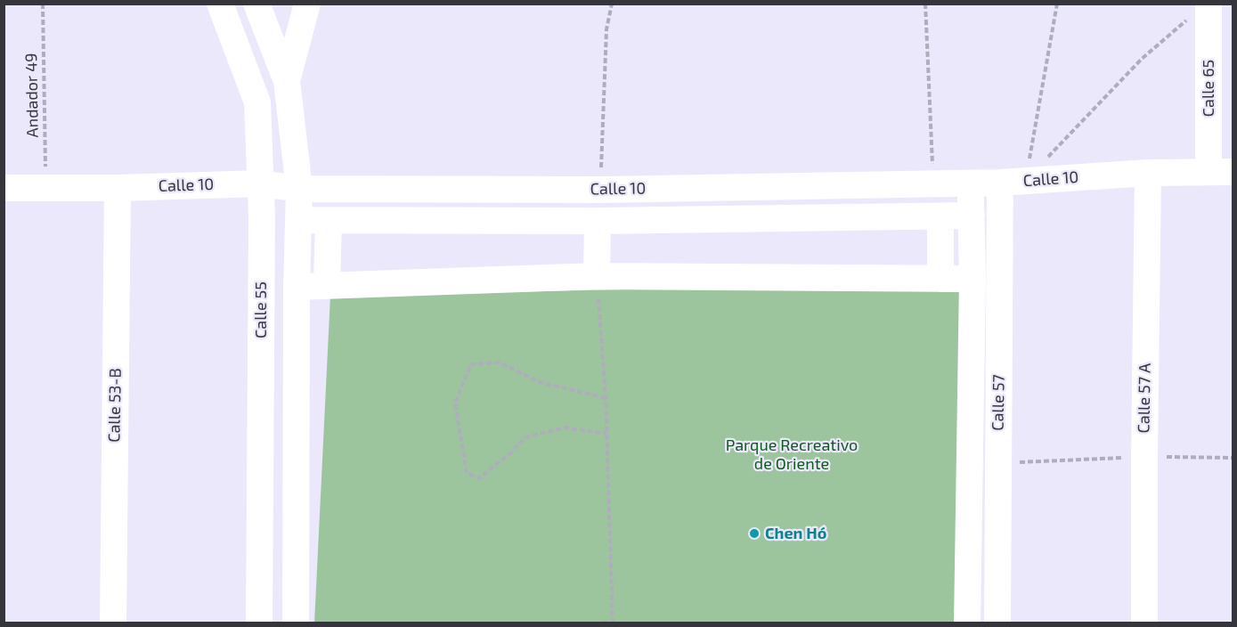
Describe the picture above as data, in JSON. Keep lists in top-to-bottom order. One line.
{"streets":{"street":["Calle 65","Calle 10","Calle 55","Calle 57 A","Calle 57","Calle 53-B"],"path":["Andador 49"]},"crossings":[["Calle 65","Calle 10"],["Andador 49","Calle 10"],["Calle 10","Calle 55"],["Calle 10","Calle 57 A"],["Calle 10","Calle 57"],["Calle 10","Calle 53-B"]],"parks":["Parque Recreativo de Oriente"],"places":["Chen Hó"]}
